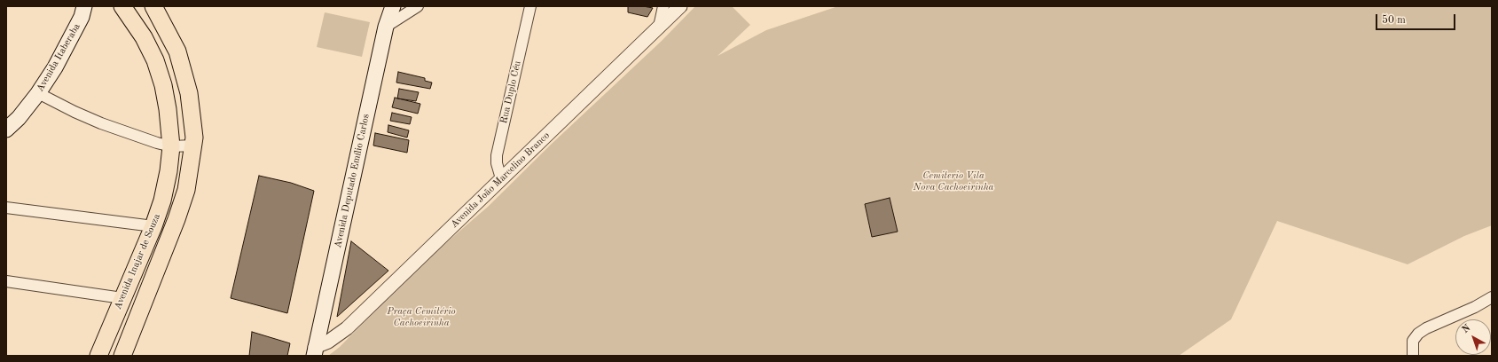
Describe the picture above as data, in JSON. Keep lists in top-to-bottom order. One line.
{"streets":{"main road":["Avenida Itaberaba","Avenida Deputado Emílio Carlos","Avenida Inajar de Souza"],"street":["Rua Duplo Céu","Avenida João Marcelino Branco"]},"crossings":[["Rua Duplo Céu","Avenida João Marcelino Branco"],["Avenida João Marcelino Branco","Avenida Deputado Emílio Carlos"]],"parks":["Cemiterio Vila Nova Cachoeirinha","Praça Cemitério Cachoeirinha"],"scale_bar":"50 m","north":"top left"}
